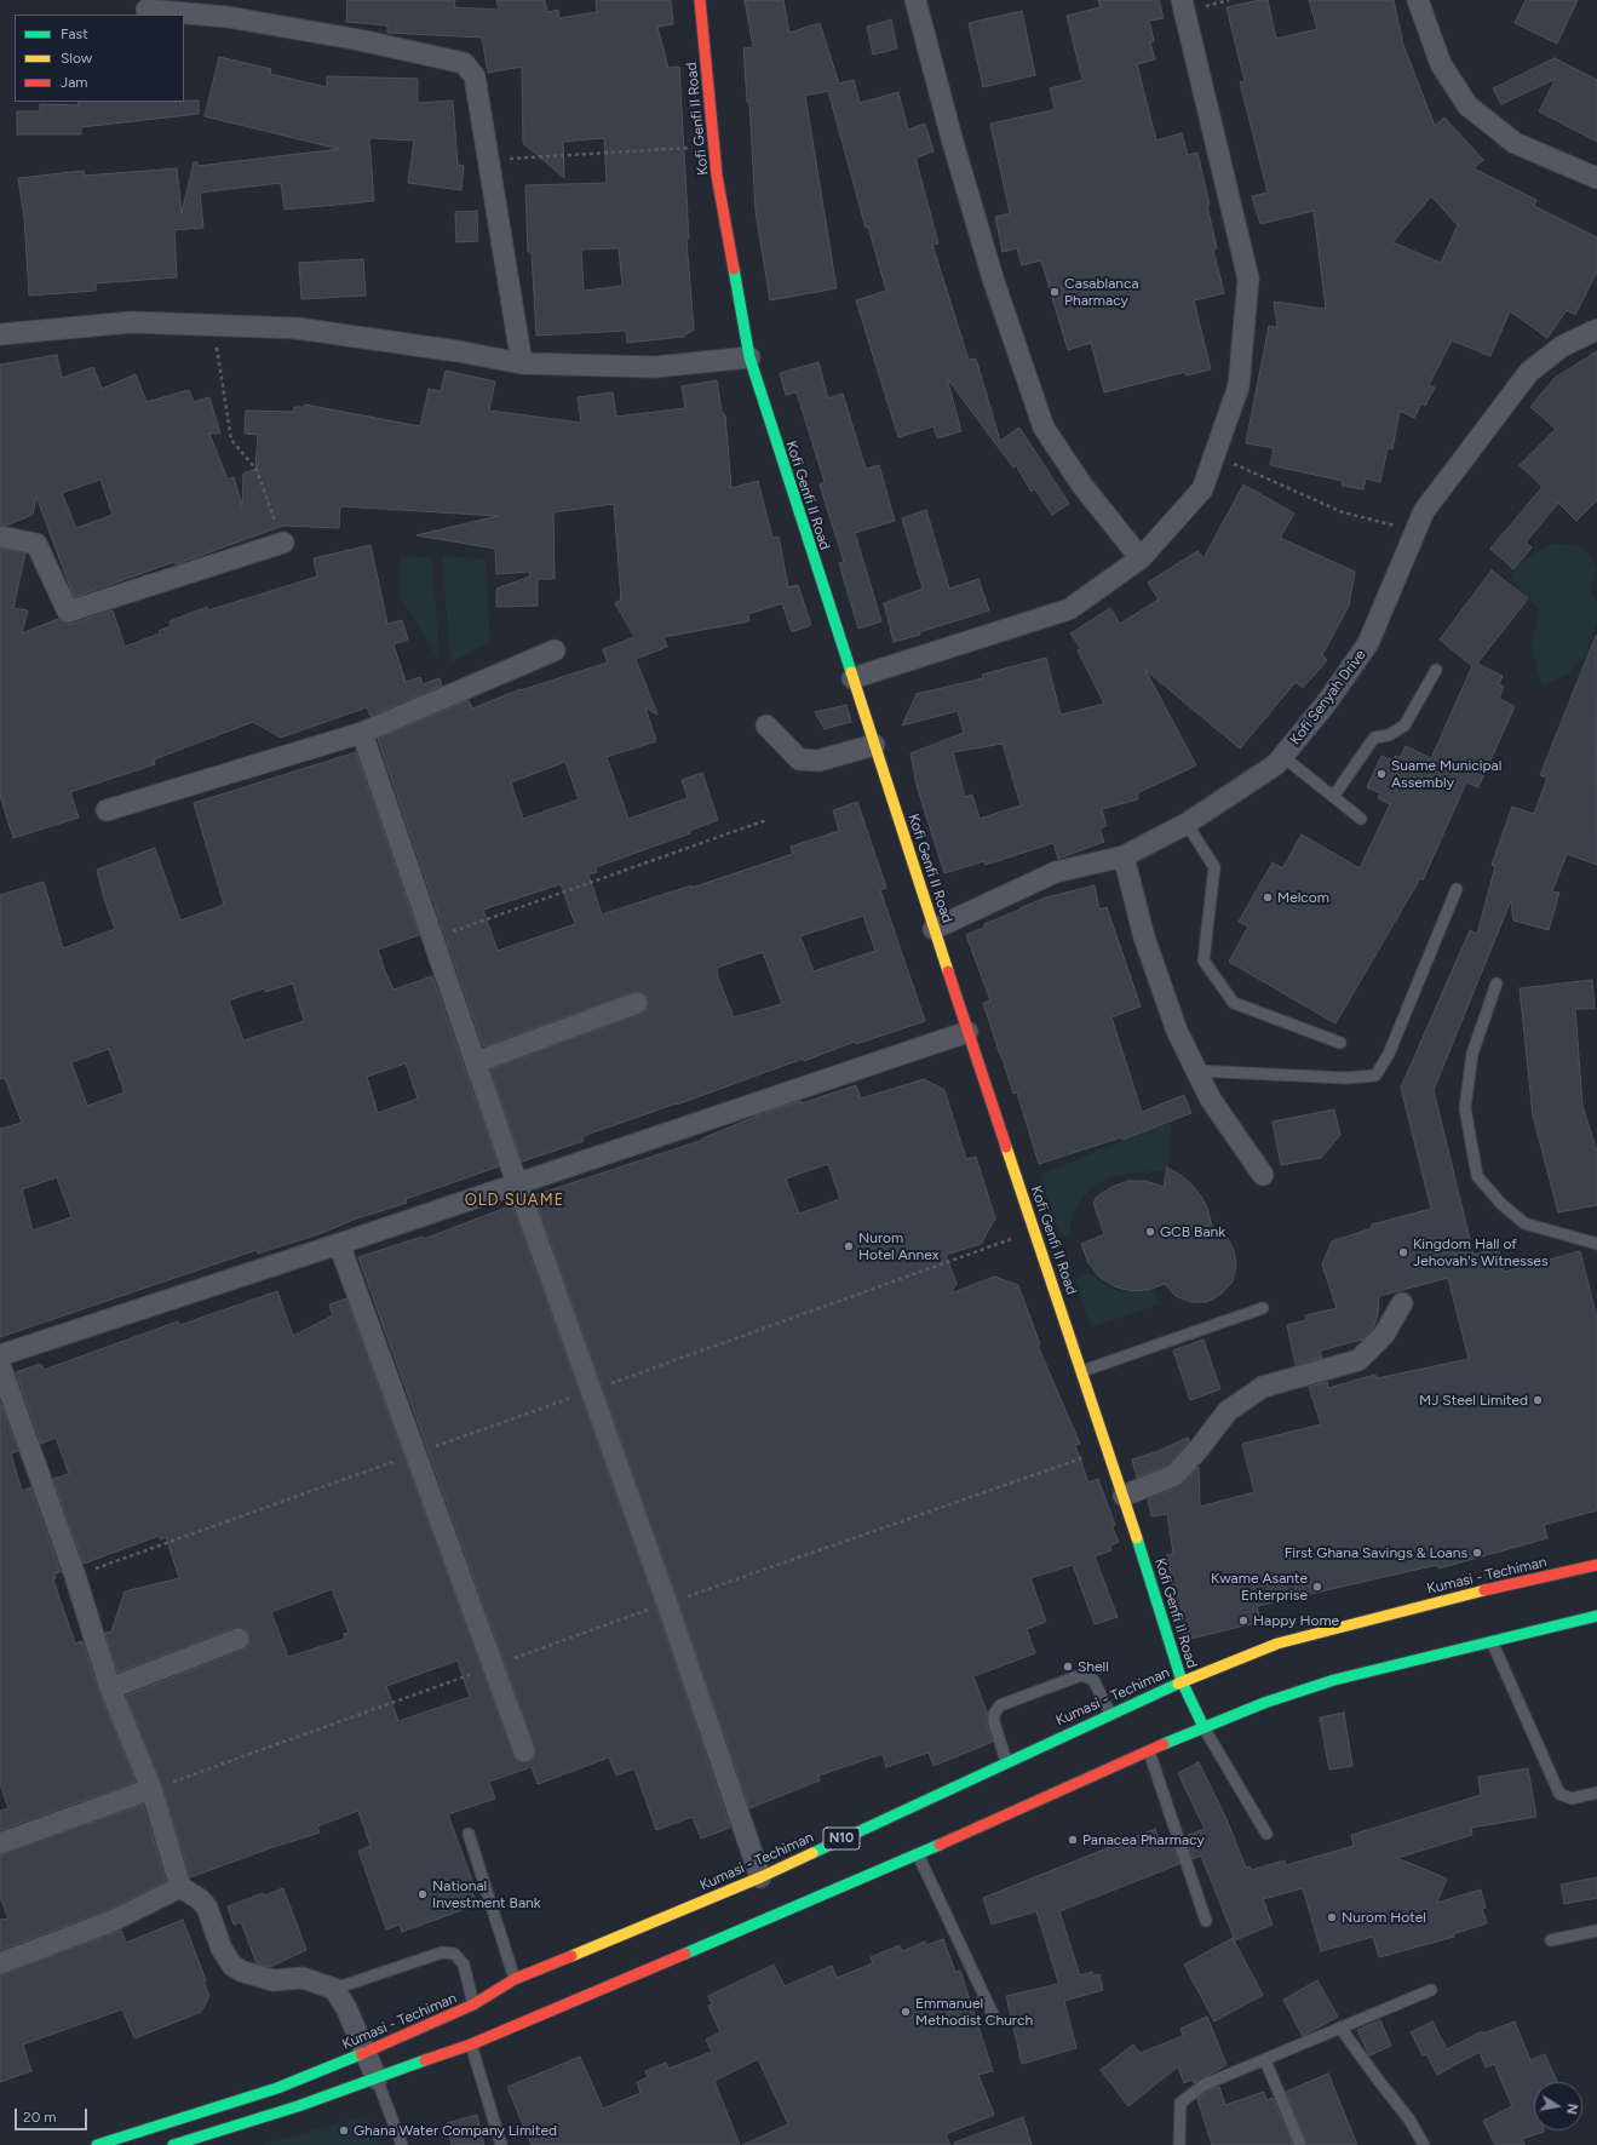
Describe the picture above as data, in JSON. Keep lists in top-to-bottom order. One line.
{"streets":{"main road":["Kofi Genfi II Road","Kumasi - Techiman","N10"],"street":["Kofi Senyah Drive"]},"crossings":[["Kofi Genfi II Road","Kofi Senyah Drive"],["Kofi Genfi II Road","Kumasi - Techiman"]],"districts":["OLD SUAME"],"places":["Casablanca Pharmacy","Suame Municipal Assembly","Melcom","GCB Bank","Nurom Hotel Annex","Kingdom Hall of Jehovah's Witnesses","MJ Steel Limited","First Ghana Savings & Loans","Kwame Asante Enterprise","Happy Home","Shell","Panacea Pharmacy","National Investment Bank","Nurom Hotel","Emmanuel Methodist Church","Ghana Water Company Limited"],"legend":["Fast","Slow","Jam"],"scale_bar":"20 m","north":"right"}
